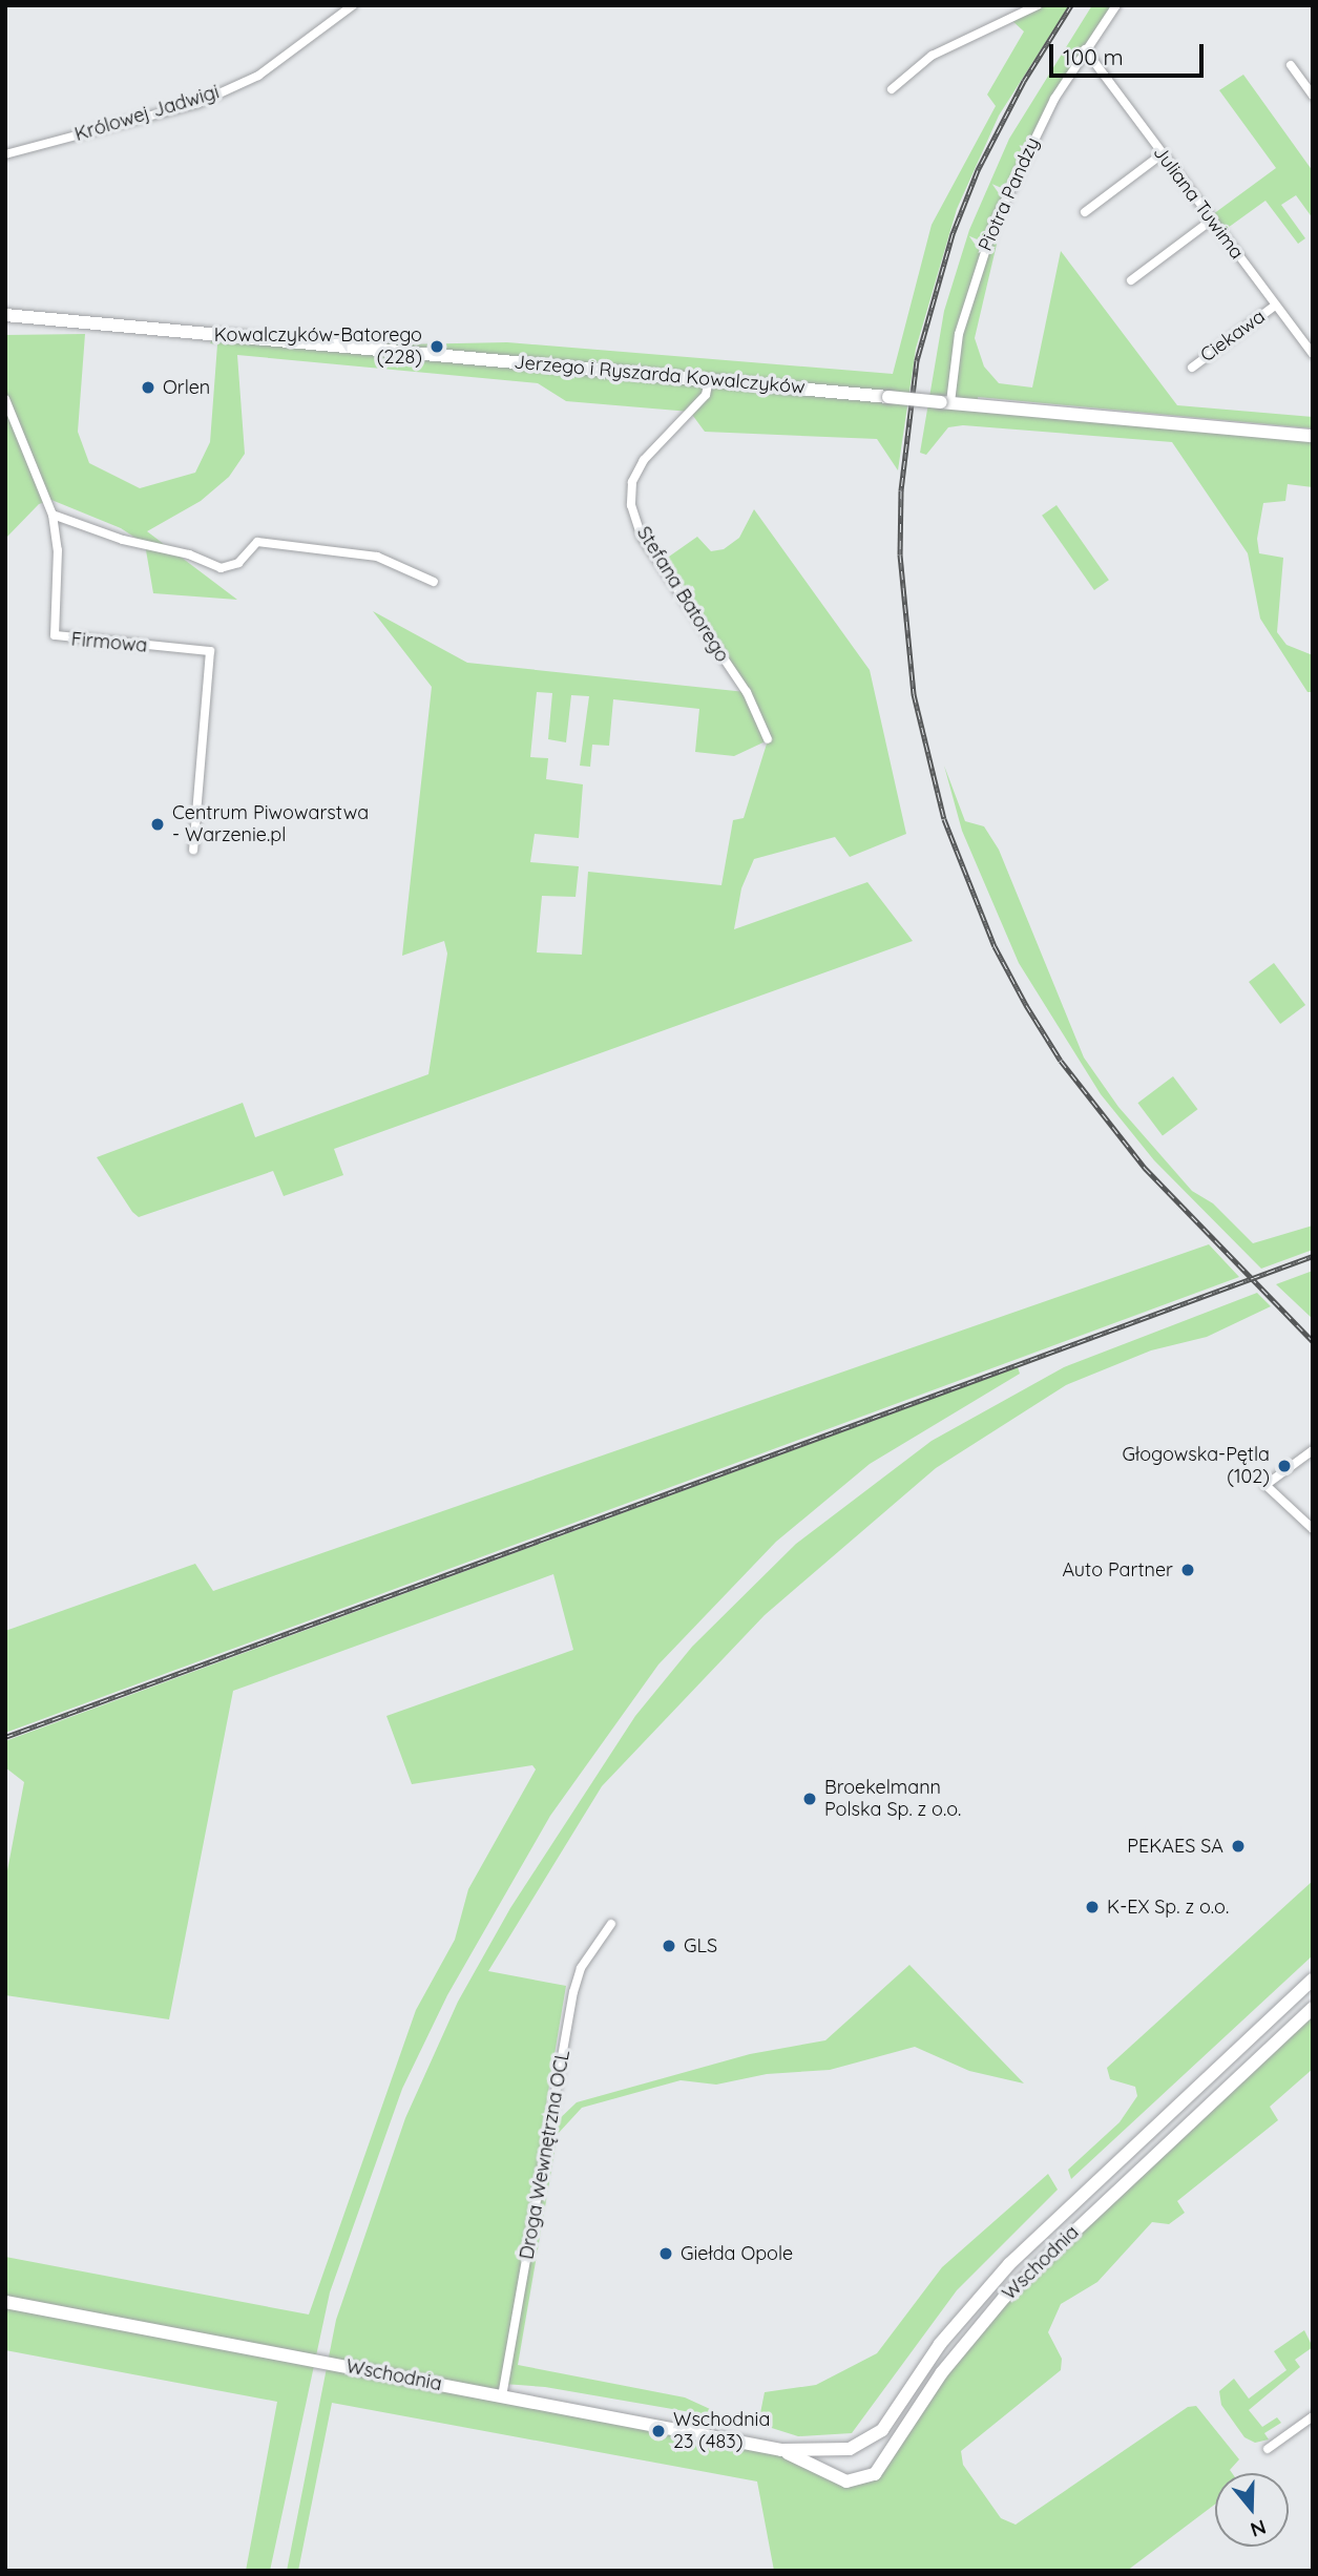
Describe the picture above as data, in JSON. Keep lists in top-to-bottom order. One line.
{"streets":{"street":["Królowej Jadwigi","Piotra Pandzy","Juliana Tuwima","Ciekawa","Jerzego i Ryszarda Kowalczyków","Stefana Batorego","Firmowa","Droga Wewnętrzna OCL","Wschodnia"]},"crossings":[["Piotra Pandzy","Juliana Tuwima"],["Piotra Pandzy","Jerzego i Ryszarda Kowalczyków"],["Juliana Tuwima","Ciekawa"],["Jerzego i Ryszarda Kowalczyków","Stefana Batorego"],["Droga Wewnętrzna OCL","Wschodnia"]],"places":["Kowalczyków-Batorego (228)","Orlen","Centrum Piwowarstwa - Warzenie.pl","Głogowska-Pętla (102)","Auto Partner","Broekelmann Polska Sp. z o.o.","PEKAES SA","K-EX Sp. z o.o.","GLS","Giełda Opole","Wschodnia 23 (483)"],"scale_bar":"100 m","north":"bottom"}
